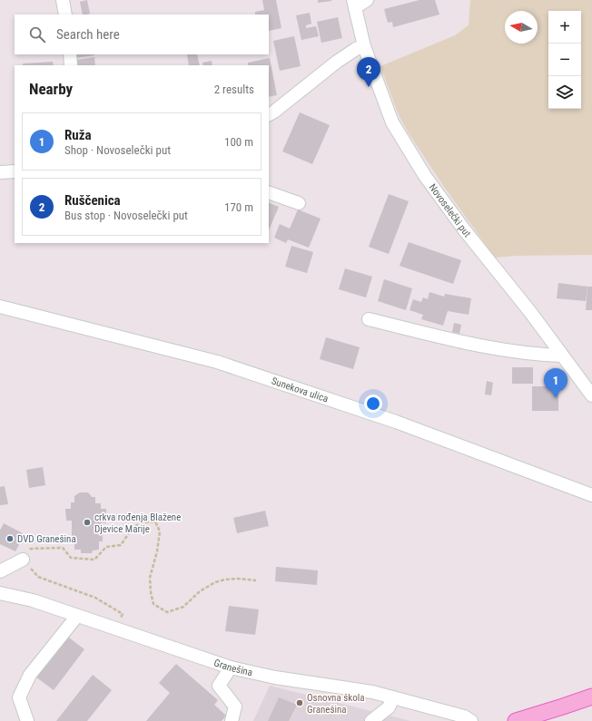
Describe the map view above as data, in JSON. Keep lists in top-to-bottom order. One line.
{"streets":{"street":["Novoselečki put","Sunekova ulica","Granešina"]},"places":["crkva rođenja Blažene Djevice Marije","DVD Granešina","Osnovna škola Granešina"],"north":"left","page":{"map_buttons":["+","−"],"search":"Search here","pins":["2","1"],"heading":["Nearby","2 results"],"list":[{"mark":"1","name":"Ruža","note":"Shop · Novoselečki put","value":"100 m"},{"mark":"2","name":"Ruščenica","note":"Bus stop · Novoselečki put","value":"170 m"}]}}
